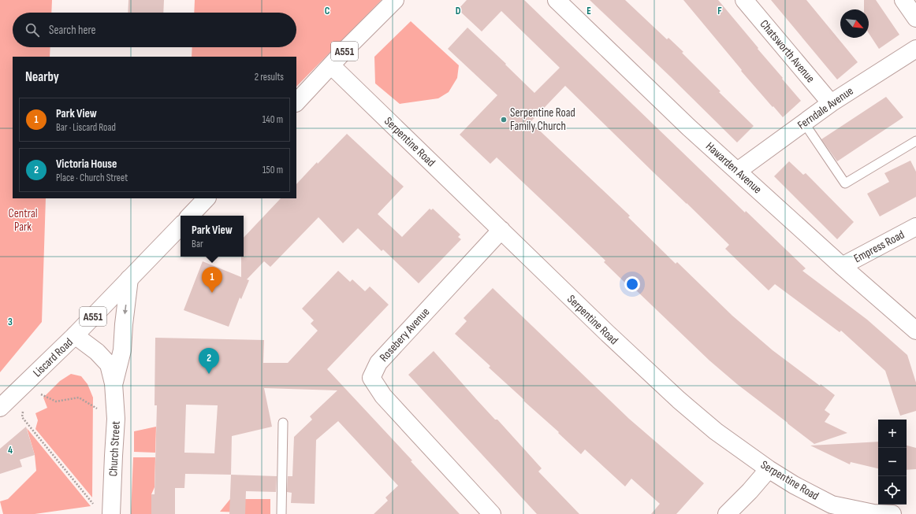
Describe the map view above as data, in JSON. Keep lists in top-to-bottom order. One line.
{"streets":{"street":["A551","Chatsworth Avenue","Ferndale Avenue","Serpentine Road","Hawarden Avenue","Empress Road","Rosebery Avenue","Liscard Road","Church Street"]},"crossings":[["A551","Serpentine Road"],["Chatsworth Avenue","Ferndale Avenue"],["Ferndale Avenue","Hawarden Avenue"],["Serpentine Road","Rosebery Avenue"],["Hawarden Avenue","Empress Road"],["Liscard Road","Church Street"]],"one_way":["Church Street"],"parks":["Central Park"],"places":["Serpentine Road Family Church"],"north":"bottom right","page":{"search":"Search here","heading":["Nearby","2 results"],"list":[{"mark":"1","name":"Park View","note":"Bar · Liscard Road","value":"140 m"},{"mark":"2","name":"Victoria House","note":"Place · Church Street","value":"150 m"}],"popup":["Park View","Bar"],"pins":["1","2"],"map_buttons":["+","−"]},"grid":{"columns":["C","D","E","F"],"rows":["3","4"]}}
